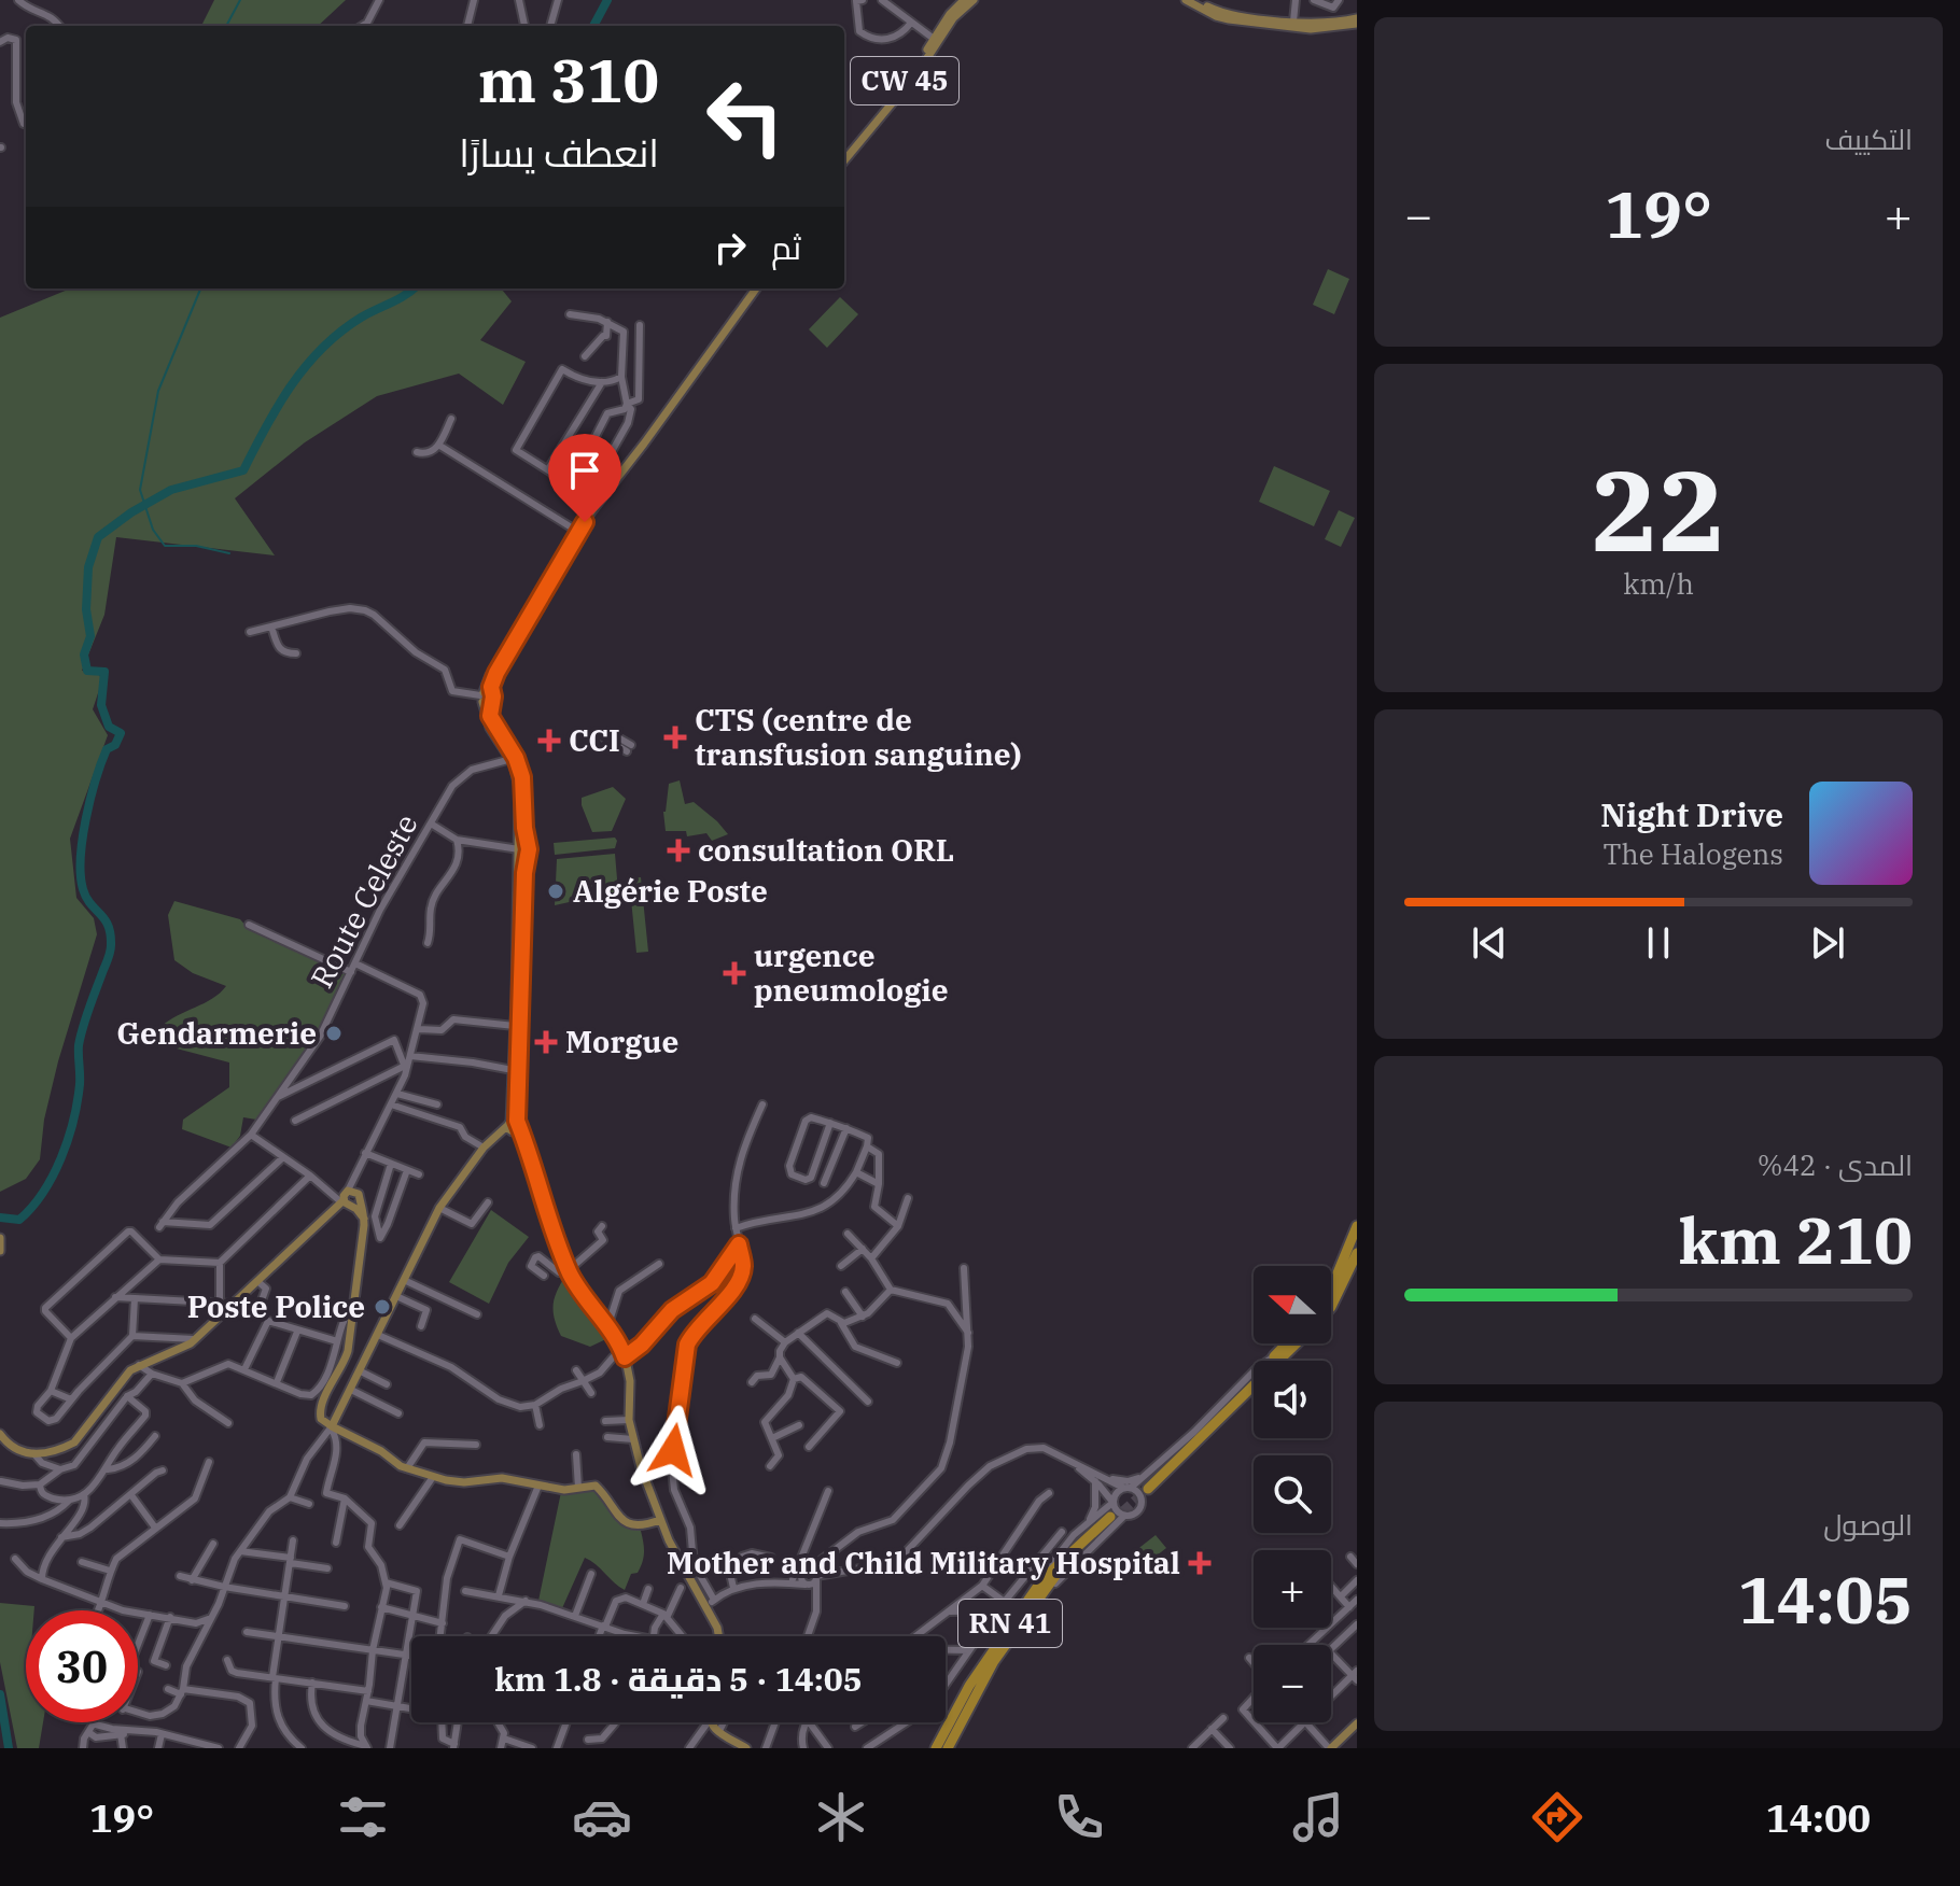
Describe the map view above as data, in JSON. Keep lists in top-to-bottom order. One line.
{"streets":{"highway":["RN 41"],"main road":["CW 45"],"street":["Route Celeste"]},"places":{"health":["CTS (centre de transfusion sanguine)","CCI","consultation ORL","urgence pneumologie","Morgue","Mother and Child Military Hospital"],"other":["Algérie Poste","Gendarmerie","Poste Police"]},"north":"left","page":{"tile":["التكييف",["22","km/h"],["المدى · 42%","210 km"],["الوصول","14:05"]],"turn":["310 m","انعطف يسارًا"],"heat":["−","19°","+"],"then":"ثم","song":["Night Drive","The Halogens"],"map_buttons":["+","−"],"limit":"30","trip":"14:05 · 5 دقيقة · 1.8 km","tabs":["14:00","19°"]}}
